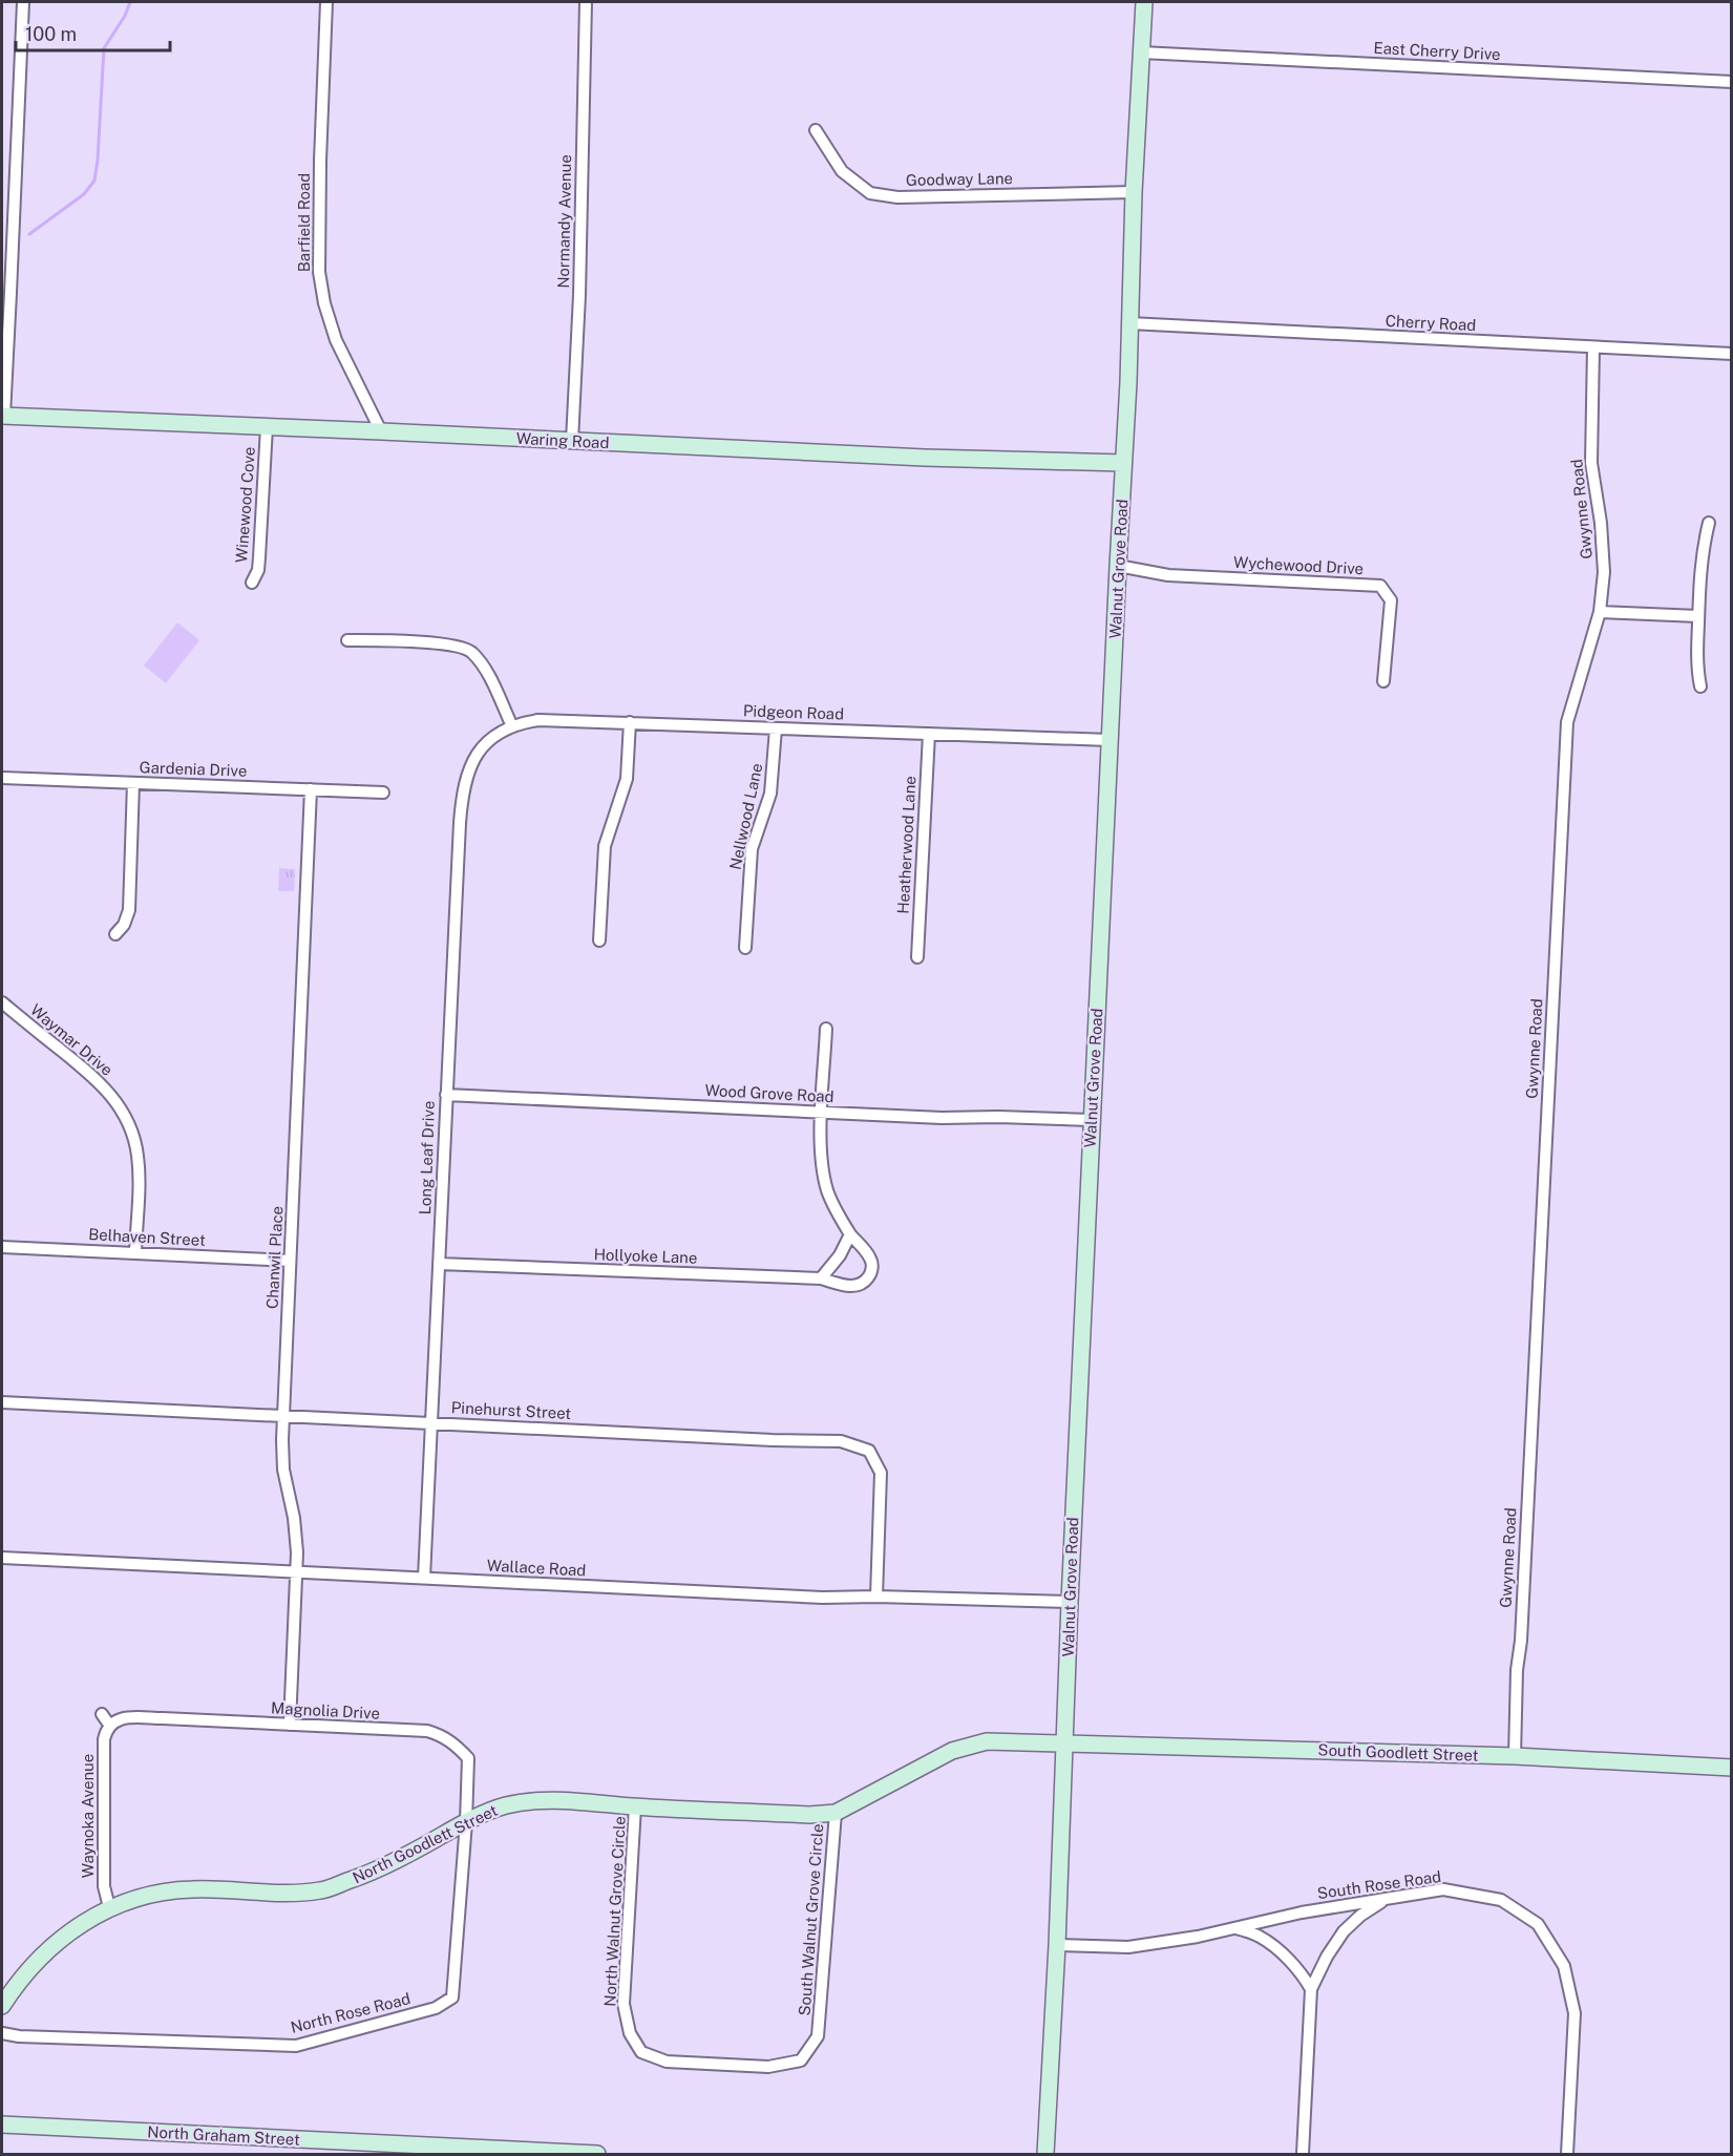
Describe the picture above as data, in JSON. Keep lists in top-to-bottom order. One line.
{"streets":{"main road":["Waring Road","Walnut Grove Road","South Goodlett Street","North Goodlett Street","North Graham Street"],"street":["East Cherry Drive","Goodway Lane","Normandy Avenue","Barfield Road","Cherry Road","Winewood Cove","Gwynne Road","Wychewood Drive","Pidgeon Road","Gardenia Drive","Nellwood Lane","Heatherwood Lane","Waymar Drive","Wood Grove Road","Long Leaf Drive","Belhaven Street","Hollyoke Lane","Chanwil Place","Pinehurst Street","Wallace Road","Magnolia Drive","Waynoka Avenue","South Rose Road","North Walnut Grove Circle","South Walnut Grove Circle","North Rose Road"]},"crossings":[["East Cherry Drive","Walnut Grove Road"],["Goodway Lane","Walnut Grove Road"],["Normandy Avenue","Waring Road"],["Barfield Road","Waring Road"],["Cherry Road","Gwynne Road"],["Cherry Road","Walnut Grove Road"],["Waring Road","Winewood Cove"],["Waring Road","Walnut Grove Road"],["Gwynne Road","South Goodlett Street"],["Wychewood Drive","Walnut Grove Road"],["Walnut Grove Road","Pidgeon Road"],["Walnut Grove Road","Wood Grove Road"],["Walnut Grove Road","Wallace Road"],["Walnut Grove Road","South Goodlett Street"],["Walnut Grove Road","North Goodlett Street"],["Walnut Grove Road","South Rose Road"],["Pidgeon Road","Nellwood Lane"],["Pidgeon Road","Heatherwood Lane"],["Pidgeon Road","Long Leaf Drive"],["Gardenia Drive","Chanwil Place"],["Waymar Drive","Belhaven Street"],["Wood Grove Road","Long Leaf Drive"],["Long Leaf Drive","Hollyoke Lane"],["Long Leaf Drive","Pinehurst Street"],["Long Leaf Drive","Wallace Road"],["Belhaven Street","Chanwil Place"],["Chanwil Place","Pinehurst Street"],["Chanwil Place","Wallace Road"],["Chanwil Place","Magnolia Drive"],["Pinehurst Street","Wallace Road"],["Magnolia Drive","Waynoka Avenue"],["Magnolia Drive","North Goodlett Street"],["Magnolia Drive","North Rose Road"],["South Goodlett Street","North Goodlett Street"],["Waynoka Avenue","North Goodlett Street"],["North Goodlett Street","North Walnut Grove Circle"],["North Goodlett Street","South Walnut Grove Circle"],["North Goodlett Street","North Rose Road"],["North Walnut Grove Circle","South Walnut Grove Circle"]],"scale_bar":"100 m"}
